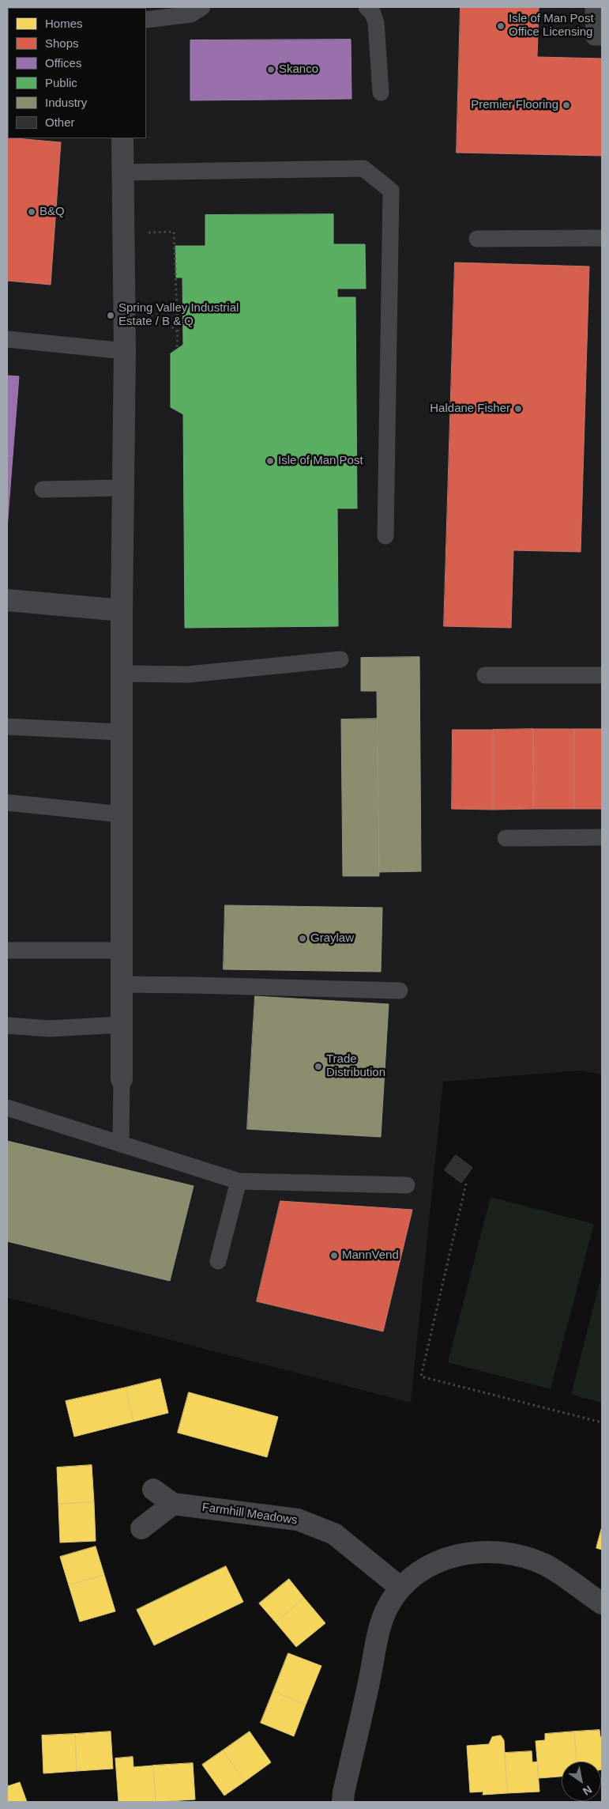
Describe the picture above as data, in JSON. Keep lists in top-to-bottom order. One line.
{"streets":{"street":["Farmhill Meadows"]},"places":["Isle of Man Post Office Licensing","Skanco","Premier Flooring","B&Q","Spring Valley Industrial Estate / B & Q","Haldane Fisher","Isle of Man Post","Graylaw","Trade Distribution","MannVend"],"legend":["Homes","Shops","Offices","Public","Industry","Other"],"north":"bottom right"}
